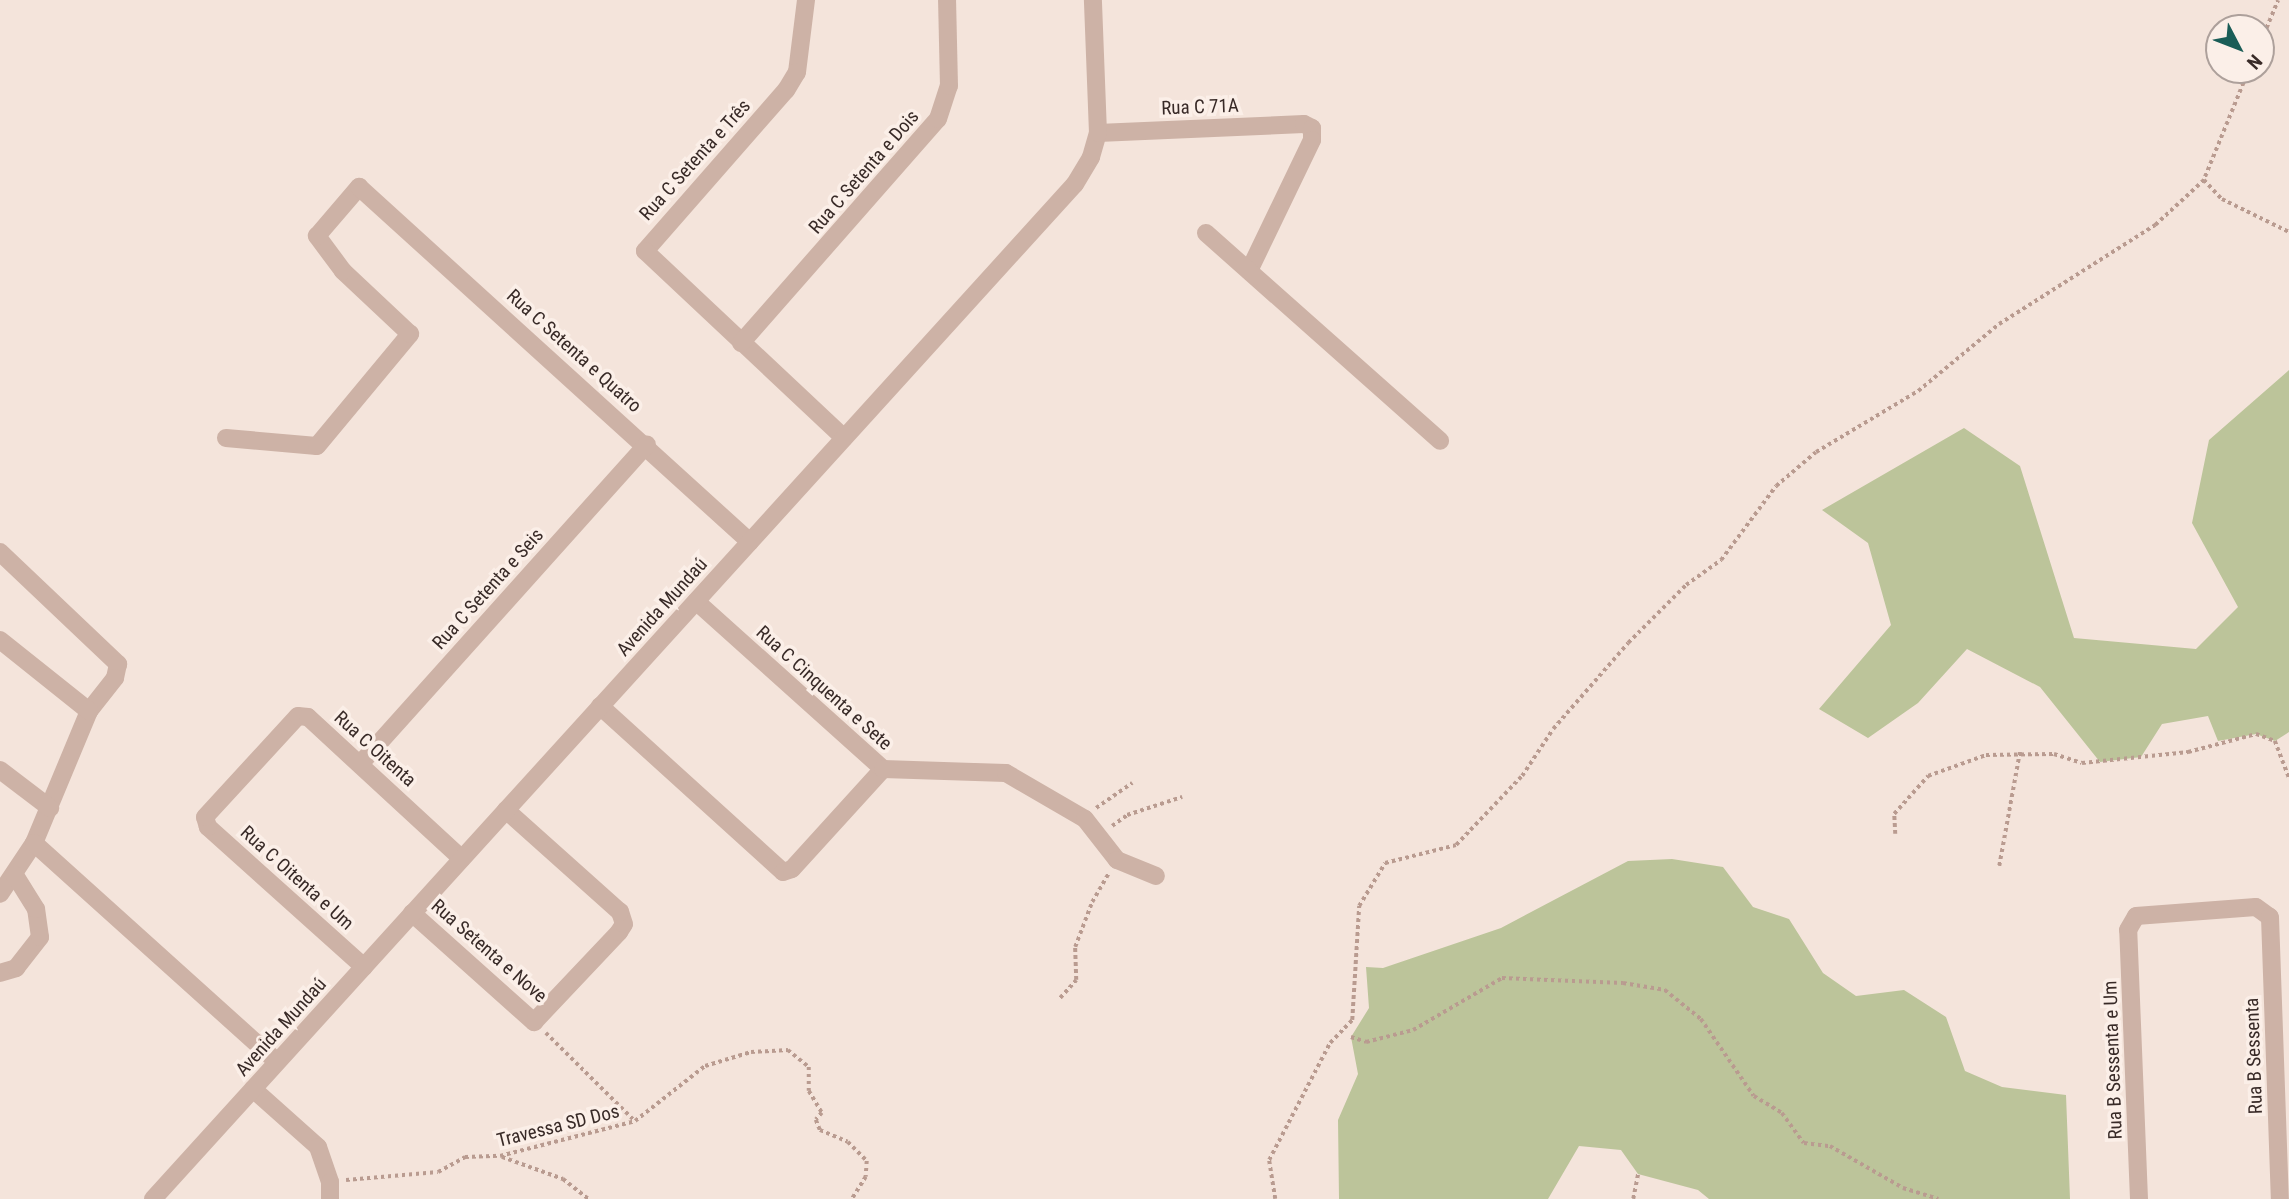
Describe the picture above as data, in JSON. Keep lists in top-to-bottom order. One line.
{"streets":{"street":["Rua C 71A","Rua C Setenta e Três","Rua C Setenta e Dois","Rua C Setenta e Quatro","Rua C Setenta e Seis","Avenida Mundaú","Rua C Cinquenta e Sete","Rua C Oitenta","Rua C Oitenta e Um","Rua Setenta e Nove","Rua B Sessenta","Rua B Sessenta e Um"],"path":["Travessa SD Dos"]},"crossings":[["Rua C 71A","Avenida Mundaú"],["Rua C Setenta e Três","Rua C Setenta e Dois"],["Rua C Setenta e Três","Avenida Mundaú"],["Rua C Setenta e Quatro","Rua C Setenta e Seis"],["Rua C Setenta e Quatro","Avenida Mundaú"],["Rua C Setenta e Seis","Rua C Oitenta"],["Avenida Mundaú","Rua C Cinquenta e Sete"],["Avenida Mundaú","Rua C Oitenta"],["Avenida Mundaú","Rua C Oitenta e Um"],["Avenida Mundaú","Rua Setenta e Nove"],["Rua C Oitenta","Rua C Oitenta e Um"],["Rua B Sessenta","Rua B Sessenta e Um"]],"north":"bottom right"}
